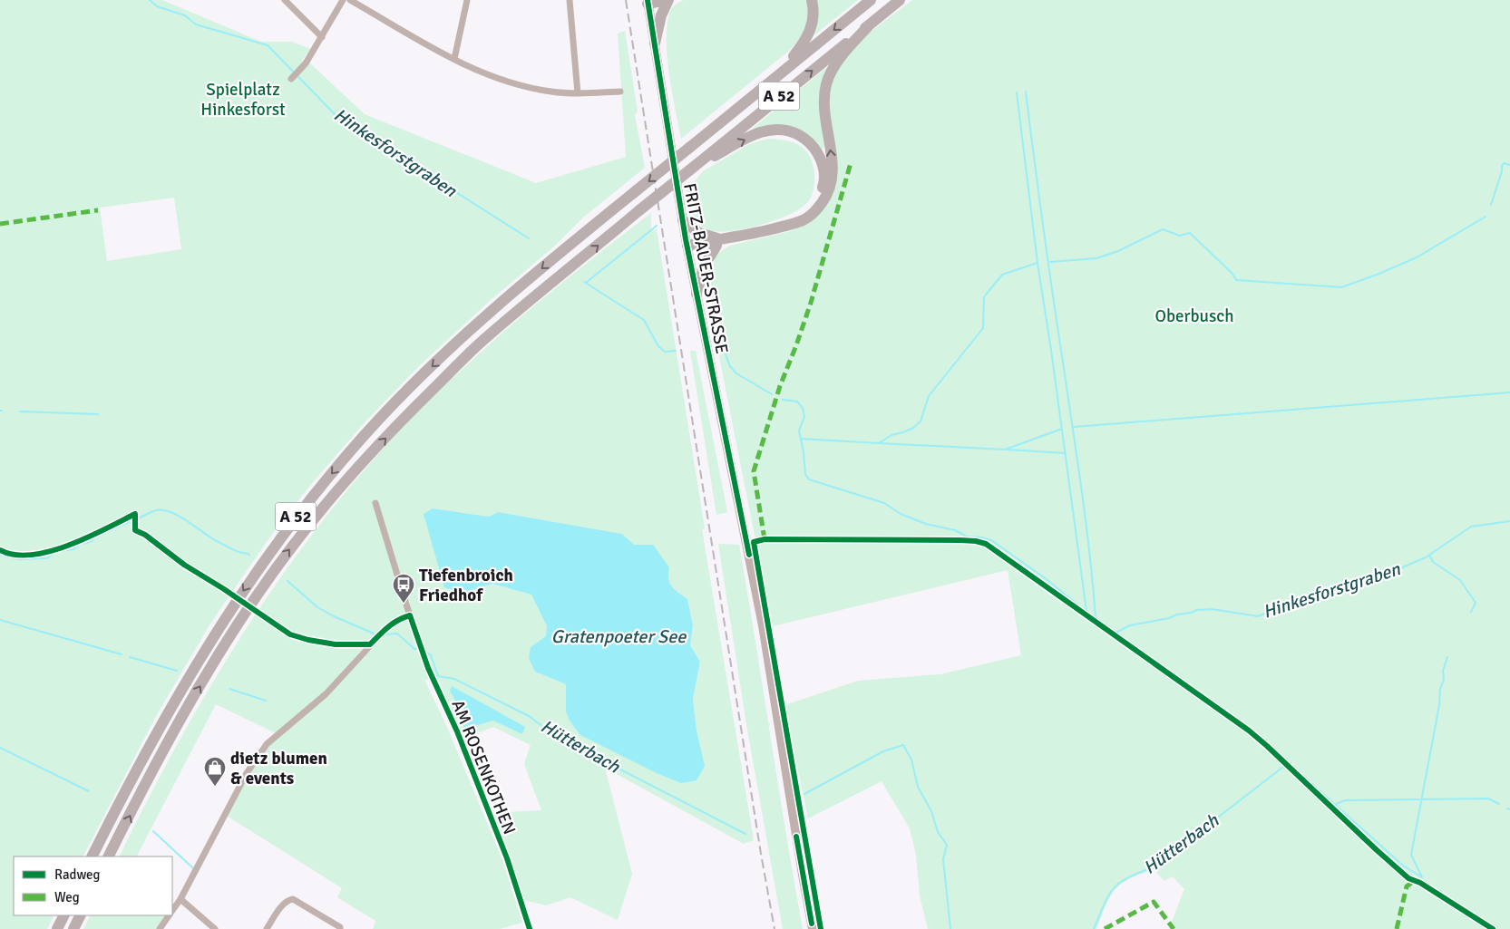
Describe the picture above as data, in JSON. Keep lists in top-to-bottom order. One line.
{"streets":{"highway":["A 52"],"main road":["FRITZ-BAUER-STRASSE"],"street":["AM ROSENKOTHEN"]},"water":["Hinkesforstgraben","Gratenpoeter See","Hütterbach"],"parks":["Spielplatz Hinkesforst","Oberbusch"],"places":{"bus stop":["Tiefenbroich Friedhof"],"shop":["dietz blumen & events"]},"legend":["Radweg","Weg"]}
